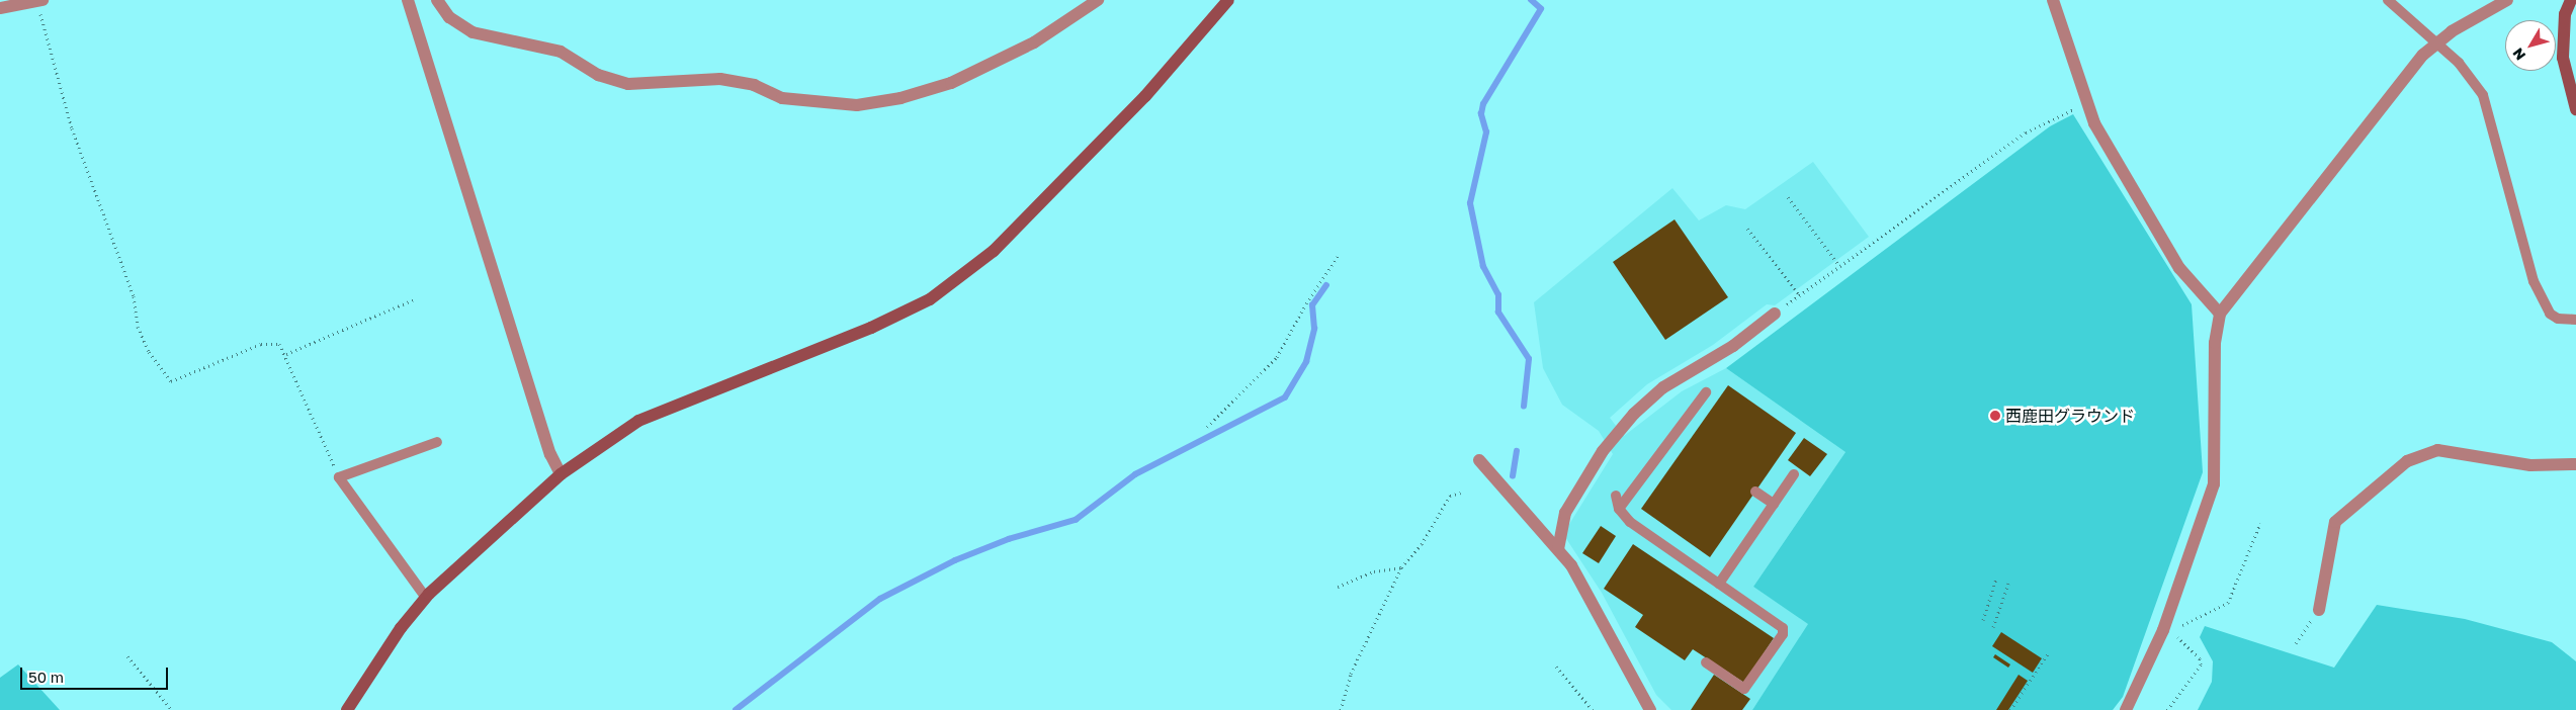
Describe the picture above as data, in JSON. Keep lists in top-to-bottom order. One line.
{"places":["西鹿田グラウンド"],"scale_bar":"50 m","north":"bottom left"}
